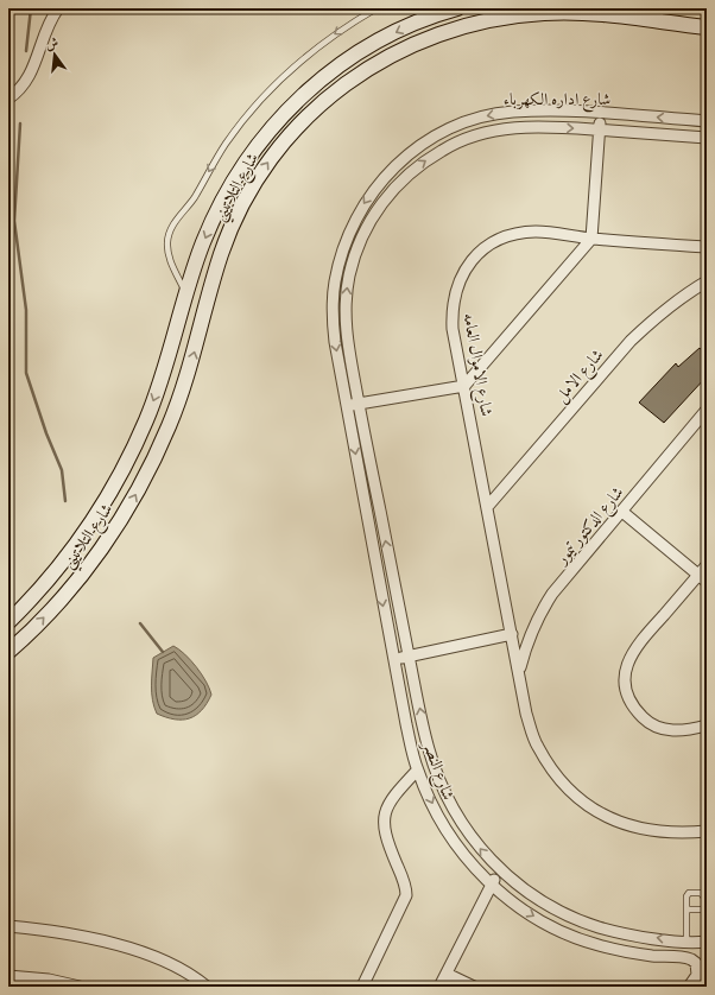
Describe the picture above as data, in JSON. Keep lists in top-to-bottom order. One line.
{"streets":{"main road":["شارع التلاتيني"],"street":["شارع اداره الكهرباء","شارع الاموال العامه","شارع الامل","شارع الدكتور تيمور","شارع النصر"]},"crossings":[["شارع اداره الكهرباء","شارع النصر"],["شارع الاموال العامه","شارع الامل"],["شارع الاموال العامه","شارع الدكتور تيمور"]],"north":"top"}
